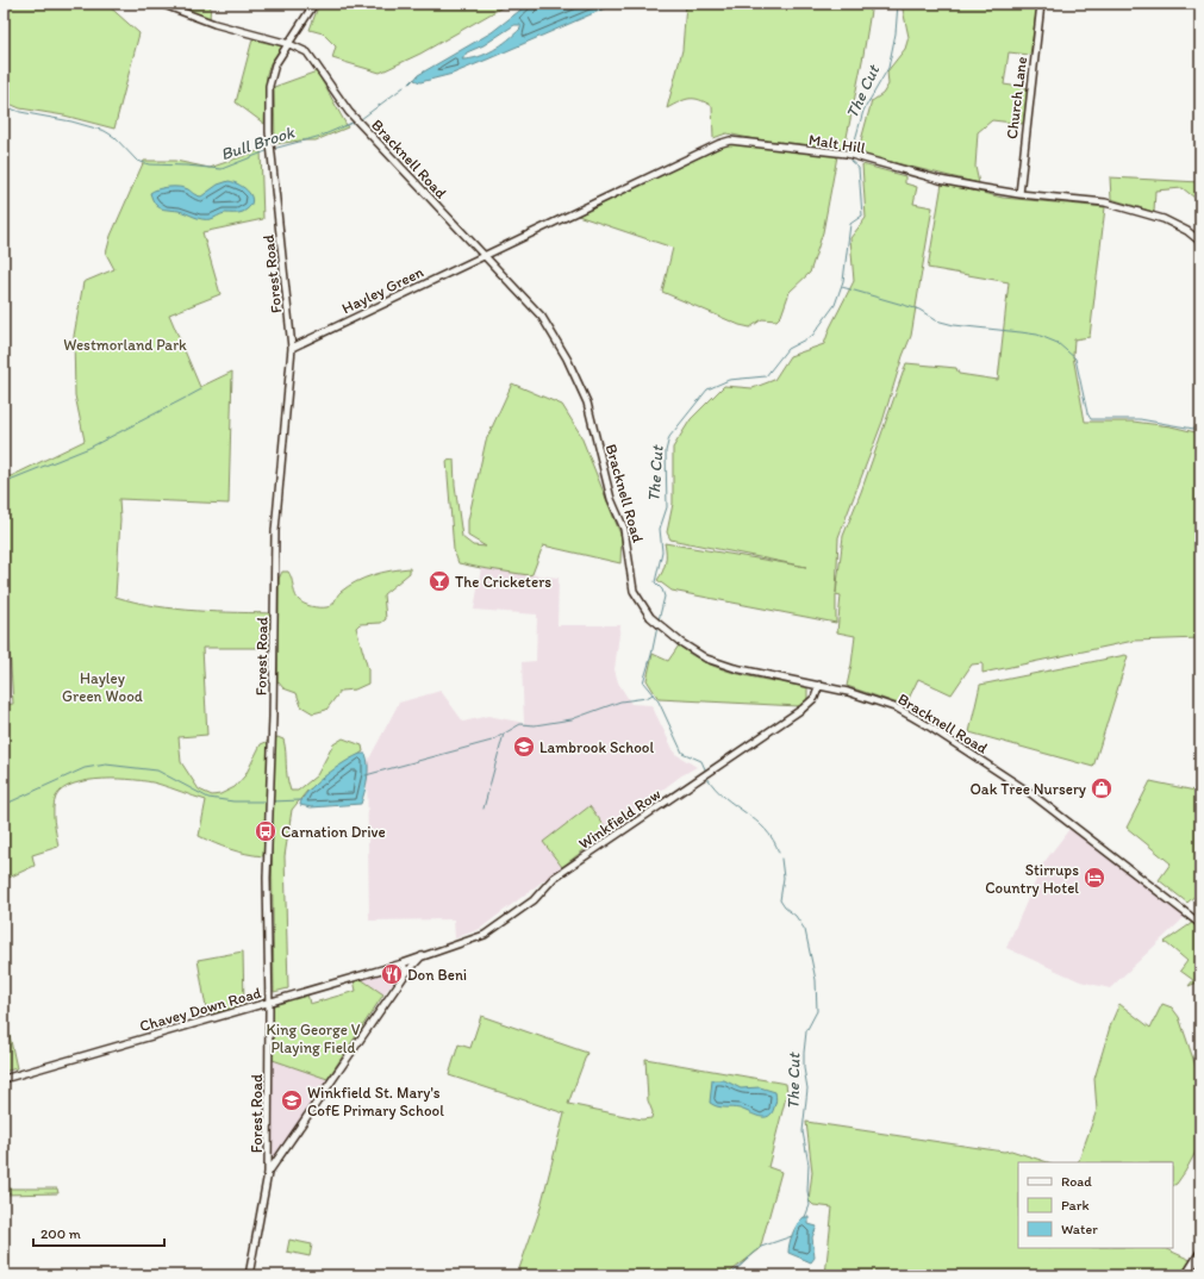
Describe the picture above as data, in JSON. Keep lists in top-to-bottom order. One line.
{"streets":{"main road":["Church Lane","Malt Hill","Bracknell Road","Forest Road","Hayley Green","Winkfield Row","Chavey Down Road"]},"crossings":[["Church Lane","Malt Hill"],["Malt Hill","Bracknell Road"],["Malt Hill","Hayley Green"],["Bracknell Road","Forest Road"],["Bracknell Road","Hayley Green"],["Bracknell Road","Winkfield Row"],["Forest Road","Hayley Green"],["Forest Road","Chavey Down Road"],["Winkfield Row","Chavey Down Road"]],"water":["The Cut","Bull Brook"],"parks":["Westmorland Park","Hayley Green Wood","King George V Playing Field"],"places":{"bar":["The Cricketers"],"school or university":["Lambrook School","Winkfield St. Mary's CofE Primary School"],"shop":["Oak Tree Nursery"],"bus stop":["Carnation Drive"],"hotel":["Stirrups Country Hotel"],"restaurant":["Don Beni"]},"legend":["Road","Park","Water"],"scale_bar":"200 m"}
